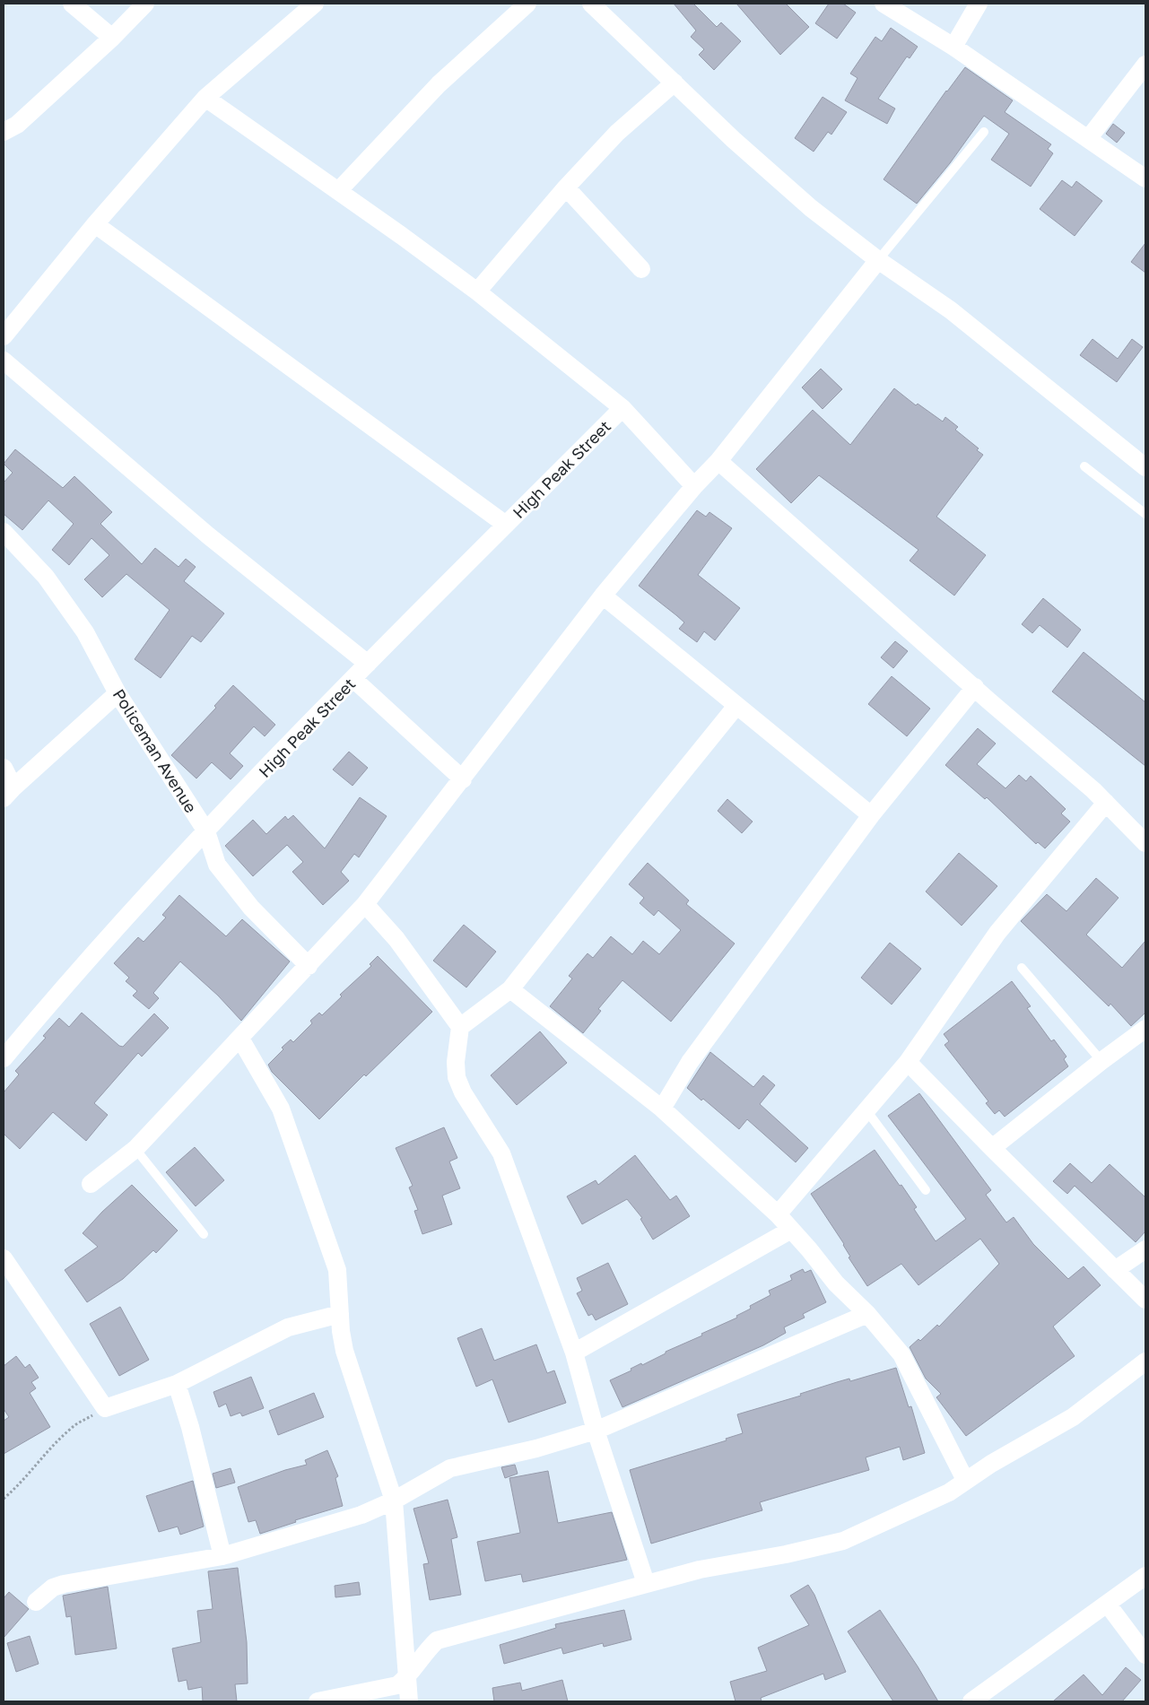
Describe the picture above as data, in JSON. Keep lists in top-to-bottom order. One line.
{"streets":{"street":["High Peak Street","Policeman Avenue"]},"crossings":[["High Peak Street","Policeman Avenue"]]}
